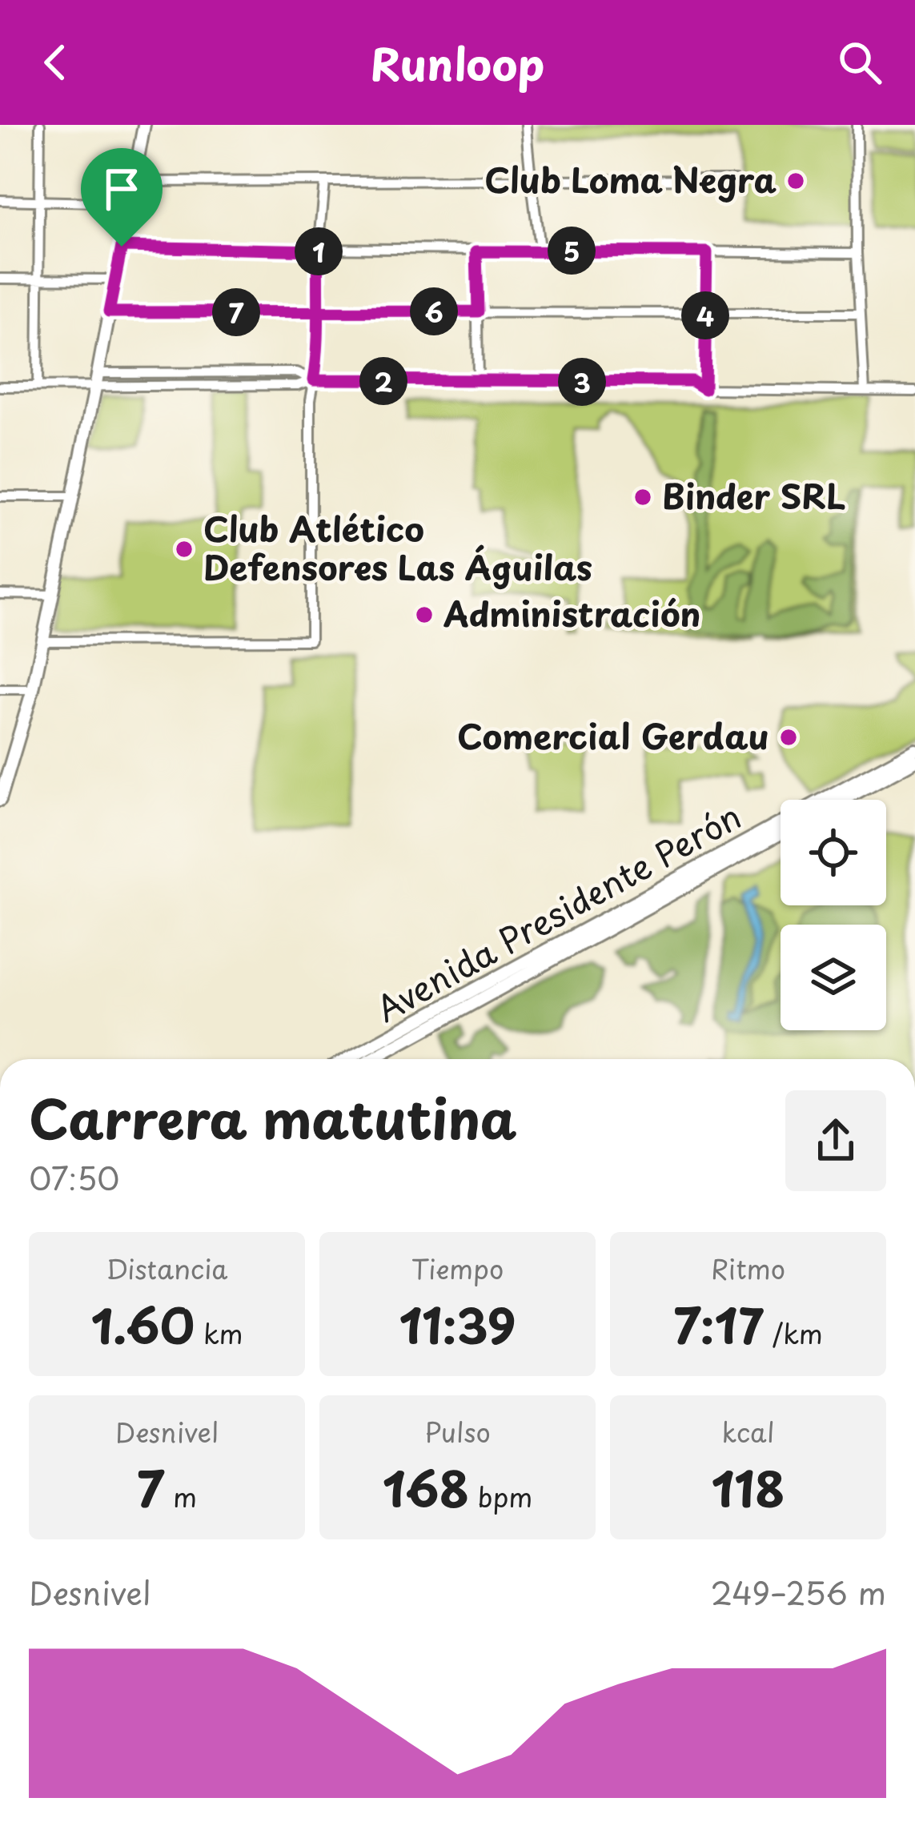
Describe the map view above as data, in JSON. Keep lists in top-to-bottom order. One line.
{"streets":{"main road":["Avenida Presidente Perón"]},"places":["Club Loma Negra","Binder SRL","Club Atlético Defensores Las Águilas","Administración","Comercial Gerdau"],"page":{"header":"Runloop","pins":["5","1","6","7","4","2","3"],"heading":["Carrera matutina","07:50"],"stats":[["Distancia","1.60 km"],["Tiempo","11:39"],["Ritmo","7:17 /km"],["Desnivel","7 m"],["Pulso","168 bpm"],["kcal","118"]],"chart":["Desnivel","249–256 m"]}}
